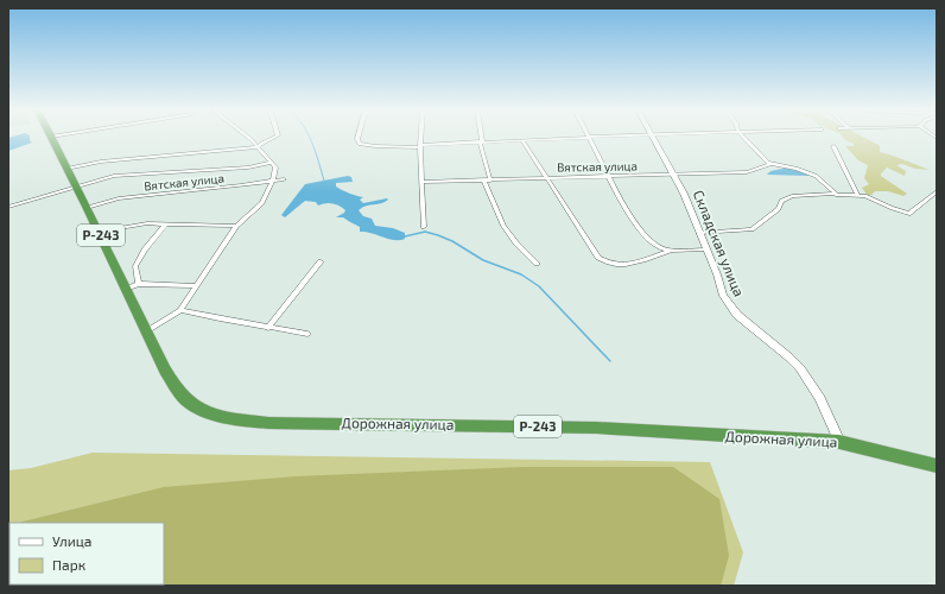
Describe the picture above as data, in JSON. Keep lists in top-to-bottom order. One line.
{"streets":{"highway":["Р-243","Дорожная улица"],"street":["Вятская улица","Складская улица"]},"crossings":[["Вятская улица","Складская улица"],["Вятская улица","Дорожная улица"],["Складская улица","Дорожная улица"]],"legend":["Улица","Парк"]}
